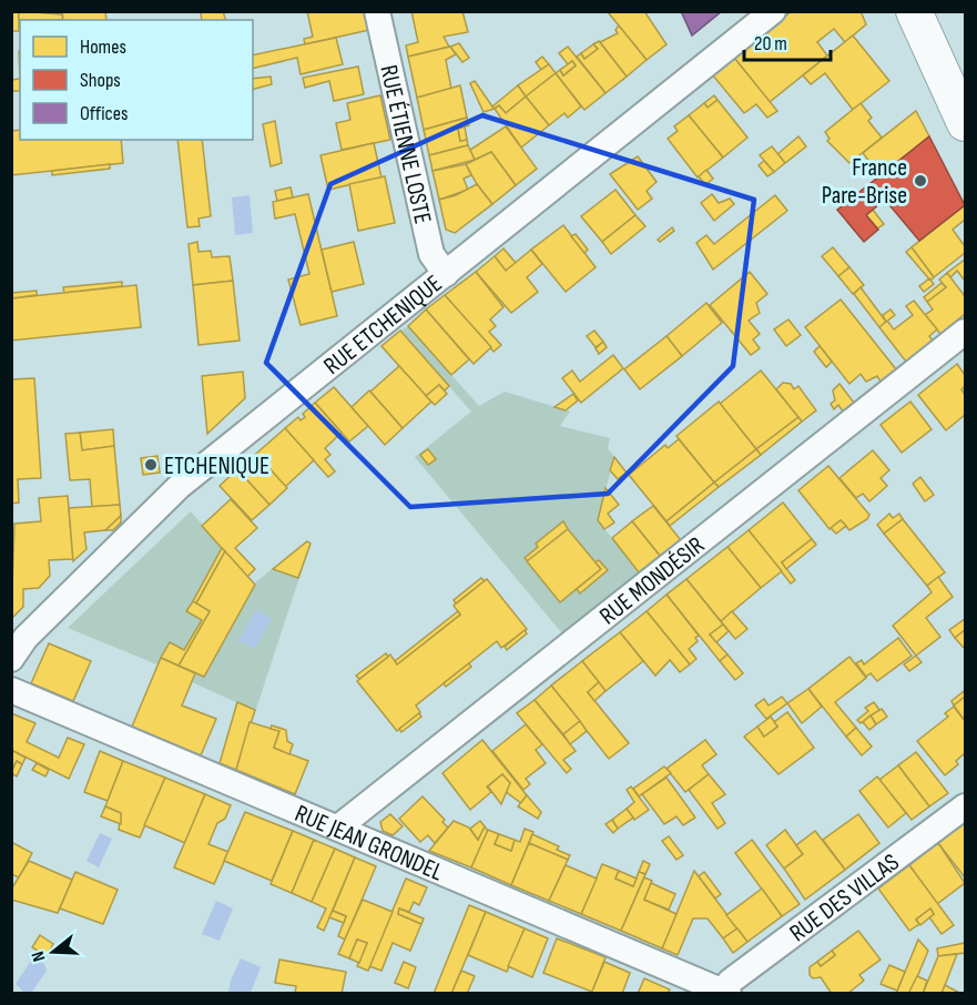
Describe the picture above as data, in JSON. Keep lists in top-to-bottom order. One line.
{"streets":{"street":["RUE ÉTIENNE LOSTE","RUE ETCHENIQUE","RUE MONDÉSIR","RUE JEAN GRONDEL","RUE DES VILLAS"]},"crossings":[["RUE ÉTIENNE LOSTE","RUE ETCHENIQUE"],["RUE MONDÉSIR","RUE JEAN GRONDEL"],["RUE JEAN GRONDEL","RUE DES VILLAS"]],"places":["France Pare-Brise","ETCHENIQUE"],"legend":["Homes","Shops","Offices"],"scale_bar":"20 m","north":"left"}
